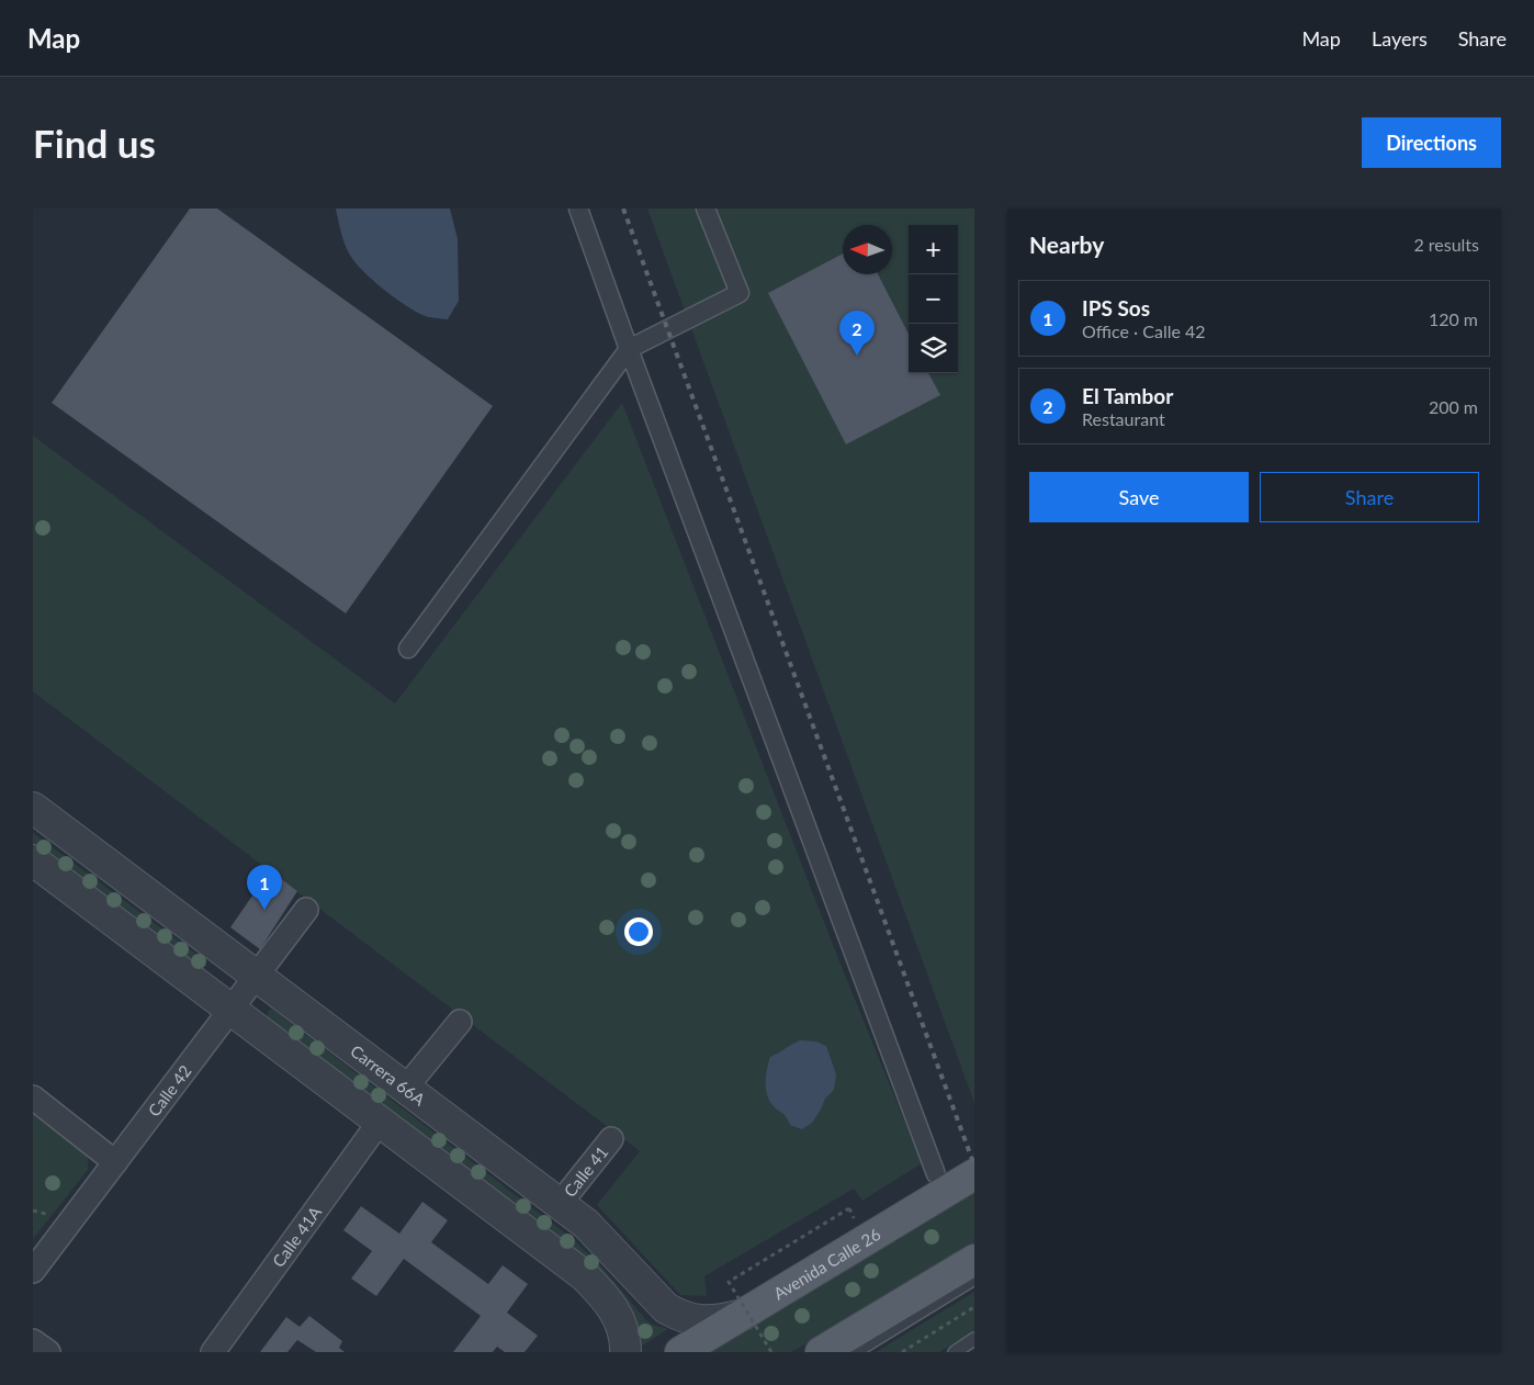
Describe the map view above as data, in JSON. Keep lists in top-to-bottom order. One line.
{"streets":{"main road":["Avenida Calle 26"],"street":["Carrera 66A","Calle 42","Calle 41","Calle 41A"]},"crossings":[["Carrera 66A","Calle 42"],["Carrera 66A","Calle 41"],["Carrera 66A","Avenida Calle 26"]],"north":"left","page":{"header":"Map","nav":["Map","Layers","Share"],"buttons":["Directions",["Save","Share"]],"title":"Find us","heading":["Nearby","2 results"],"map_buttons":["+","−"],"list":[{"mark":"1","name":"IPS Sos","note":"Office · Calle 42","value":"120 m"},{"mark":"2","name":"El Tambor","note":"Restaurant","value":"200 m"}],"pins":["2","1"]}}
